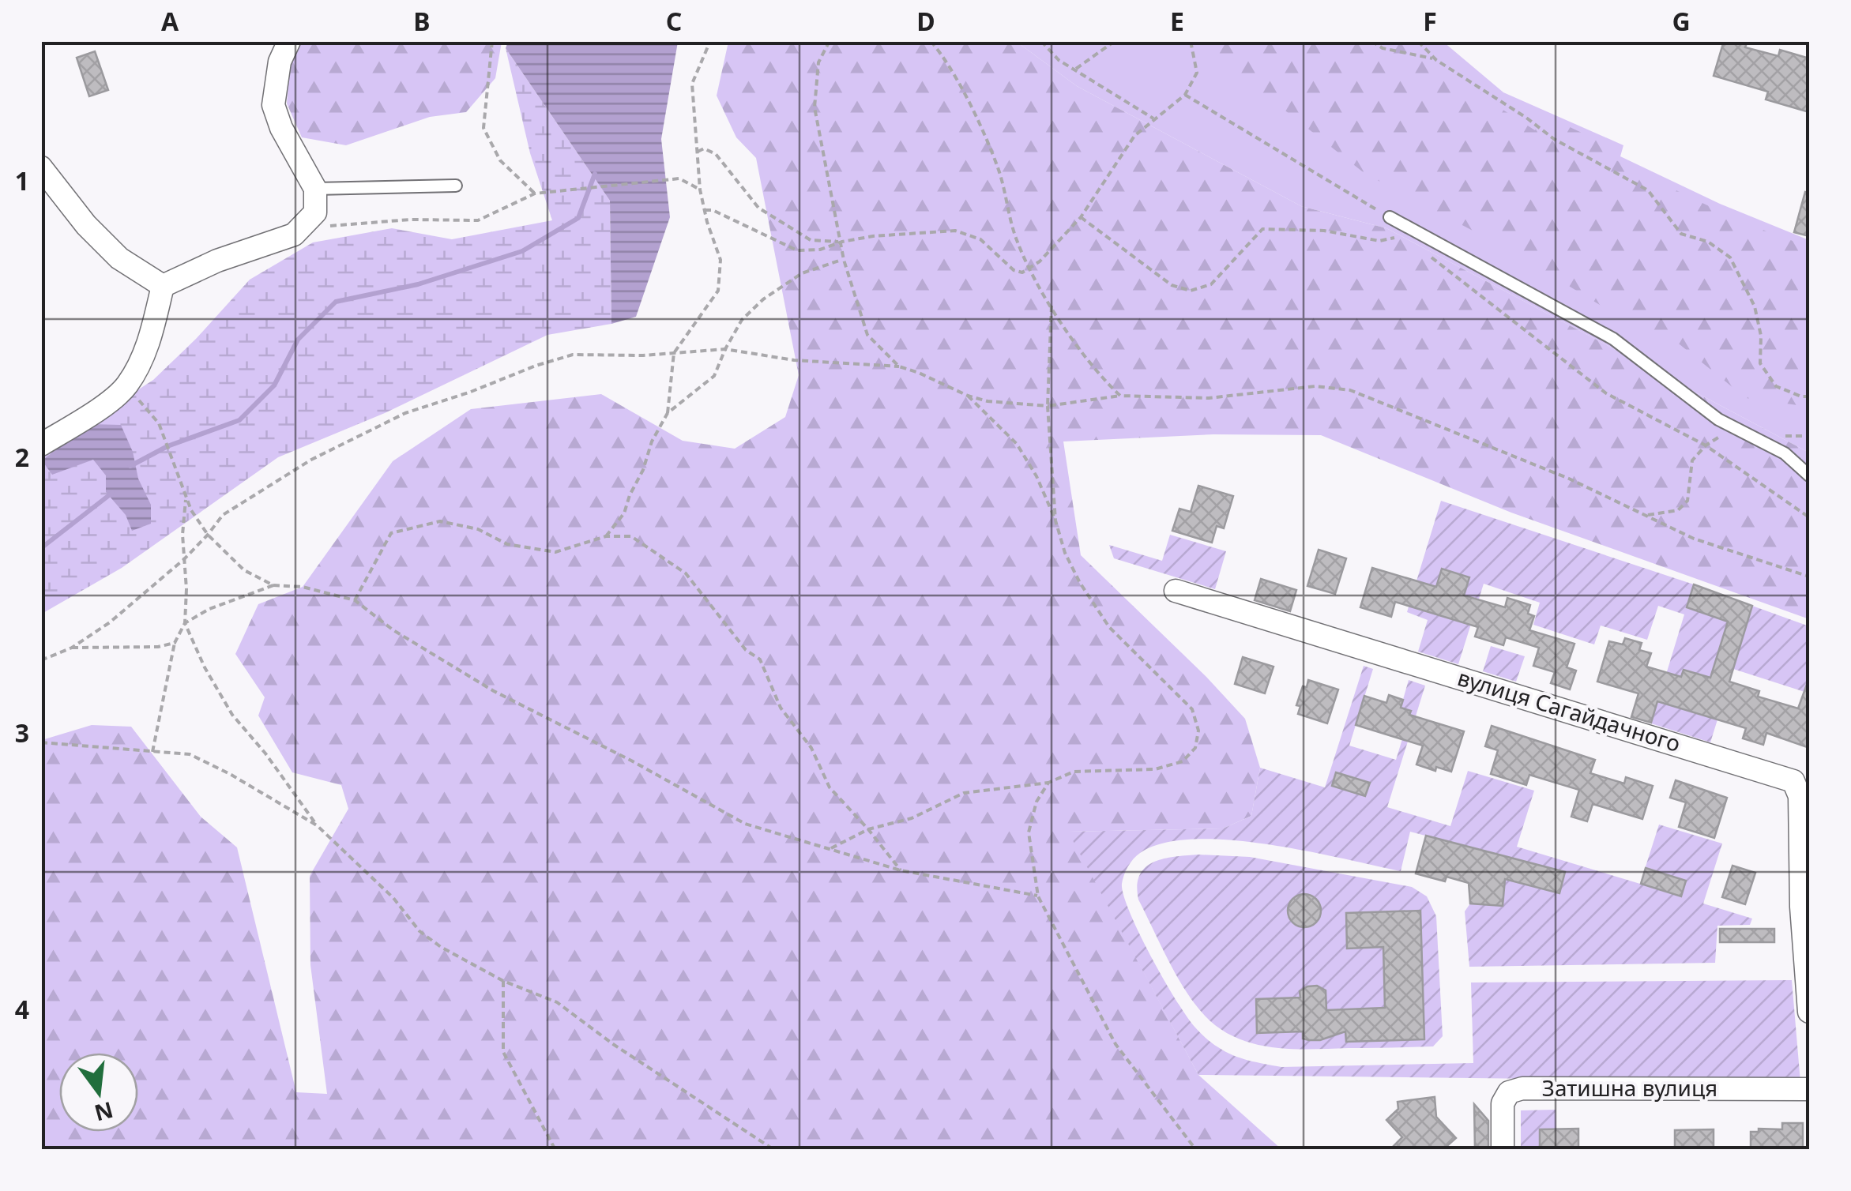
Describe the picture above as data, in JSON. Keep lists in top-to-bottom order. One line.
{"streets":{"street":["вулиця Сагайдачного","Затишна вулиця"]},"north":"bottom","grid":{"columns":["A","B","C","D","E","F","G"],"rows":["1","2","3","4"]}}
